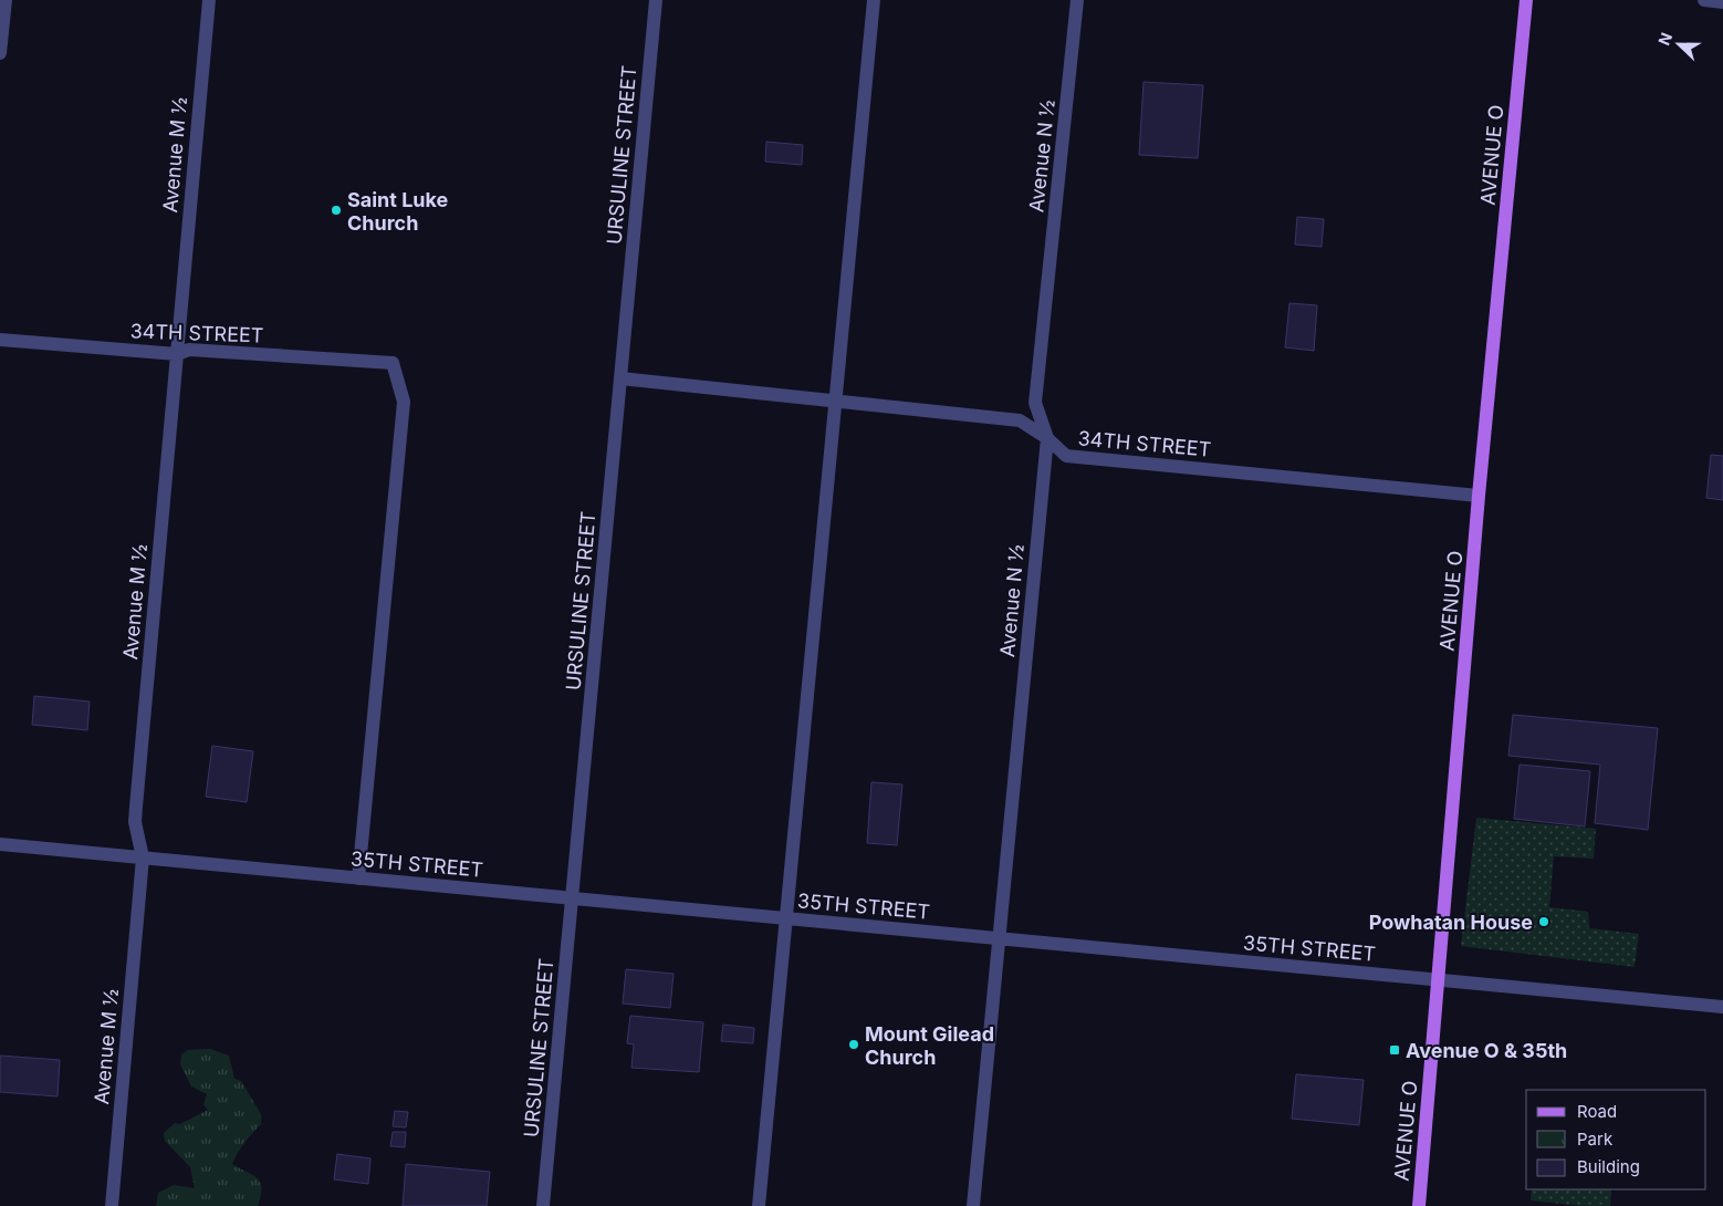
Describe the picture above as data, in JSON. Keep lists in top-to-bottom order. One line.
{"streets":{"main road":["AVENUE O"],"street":["Avenue M ½","URSULINE STREET","Avenue N ½","34TH STREET","35TH STREET"]},"crossings":[["Avenue M ½","34TH STREET"],["Avenue M ½","35TH STREET"],["URSULINE STREET","34TH STREET"],["URSULINE STREET","35TH STREET"],["AVENUE O","34TH STREET"],["AVENUE O","35TH STREET"],["Avenue N ½","34TH STREET"],["Avenue N ½","35TH STREET"],["34TH STREET","35TH STREET"]],"places":{"other":["Saint Luke Church","Powhatan House","Mount Gilead Church"],"transit":["Avenue O & 35th"]},"legend":["Road","Park","Building"],"north":"left"}
